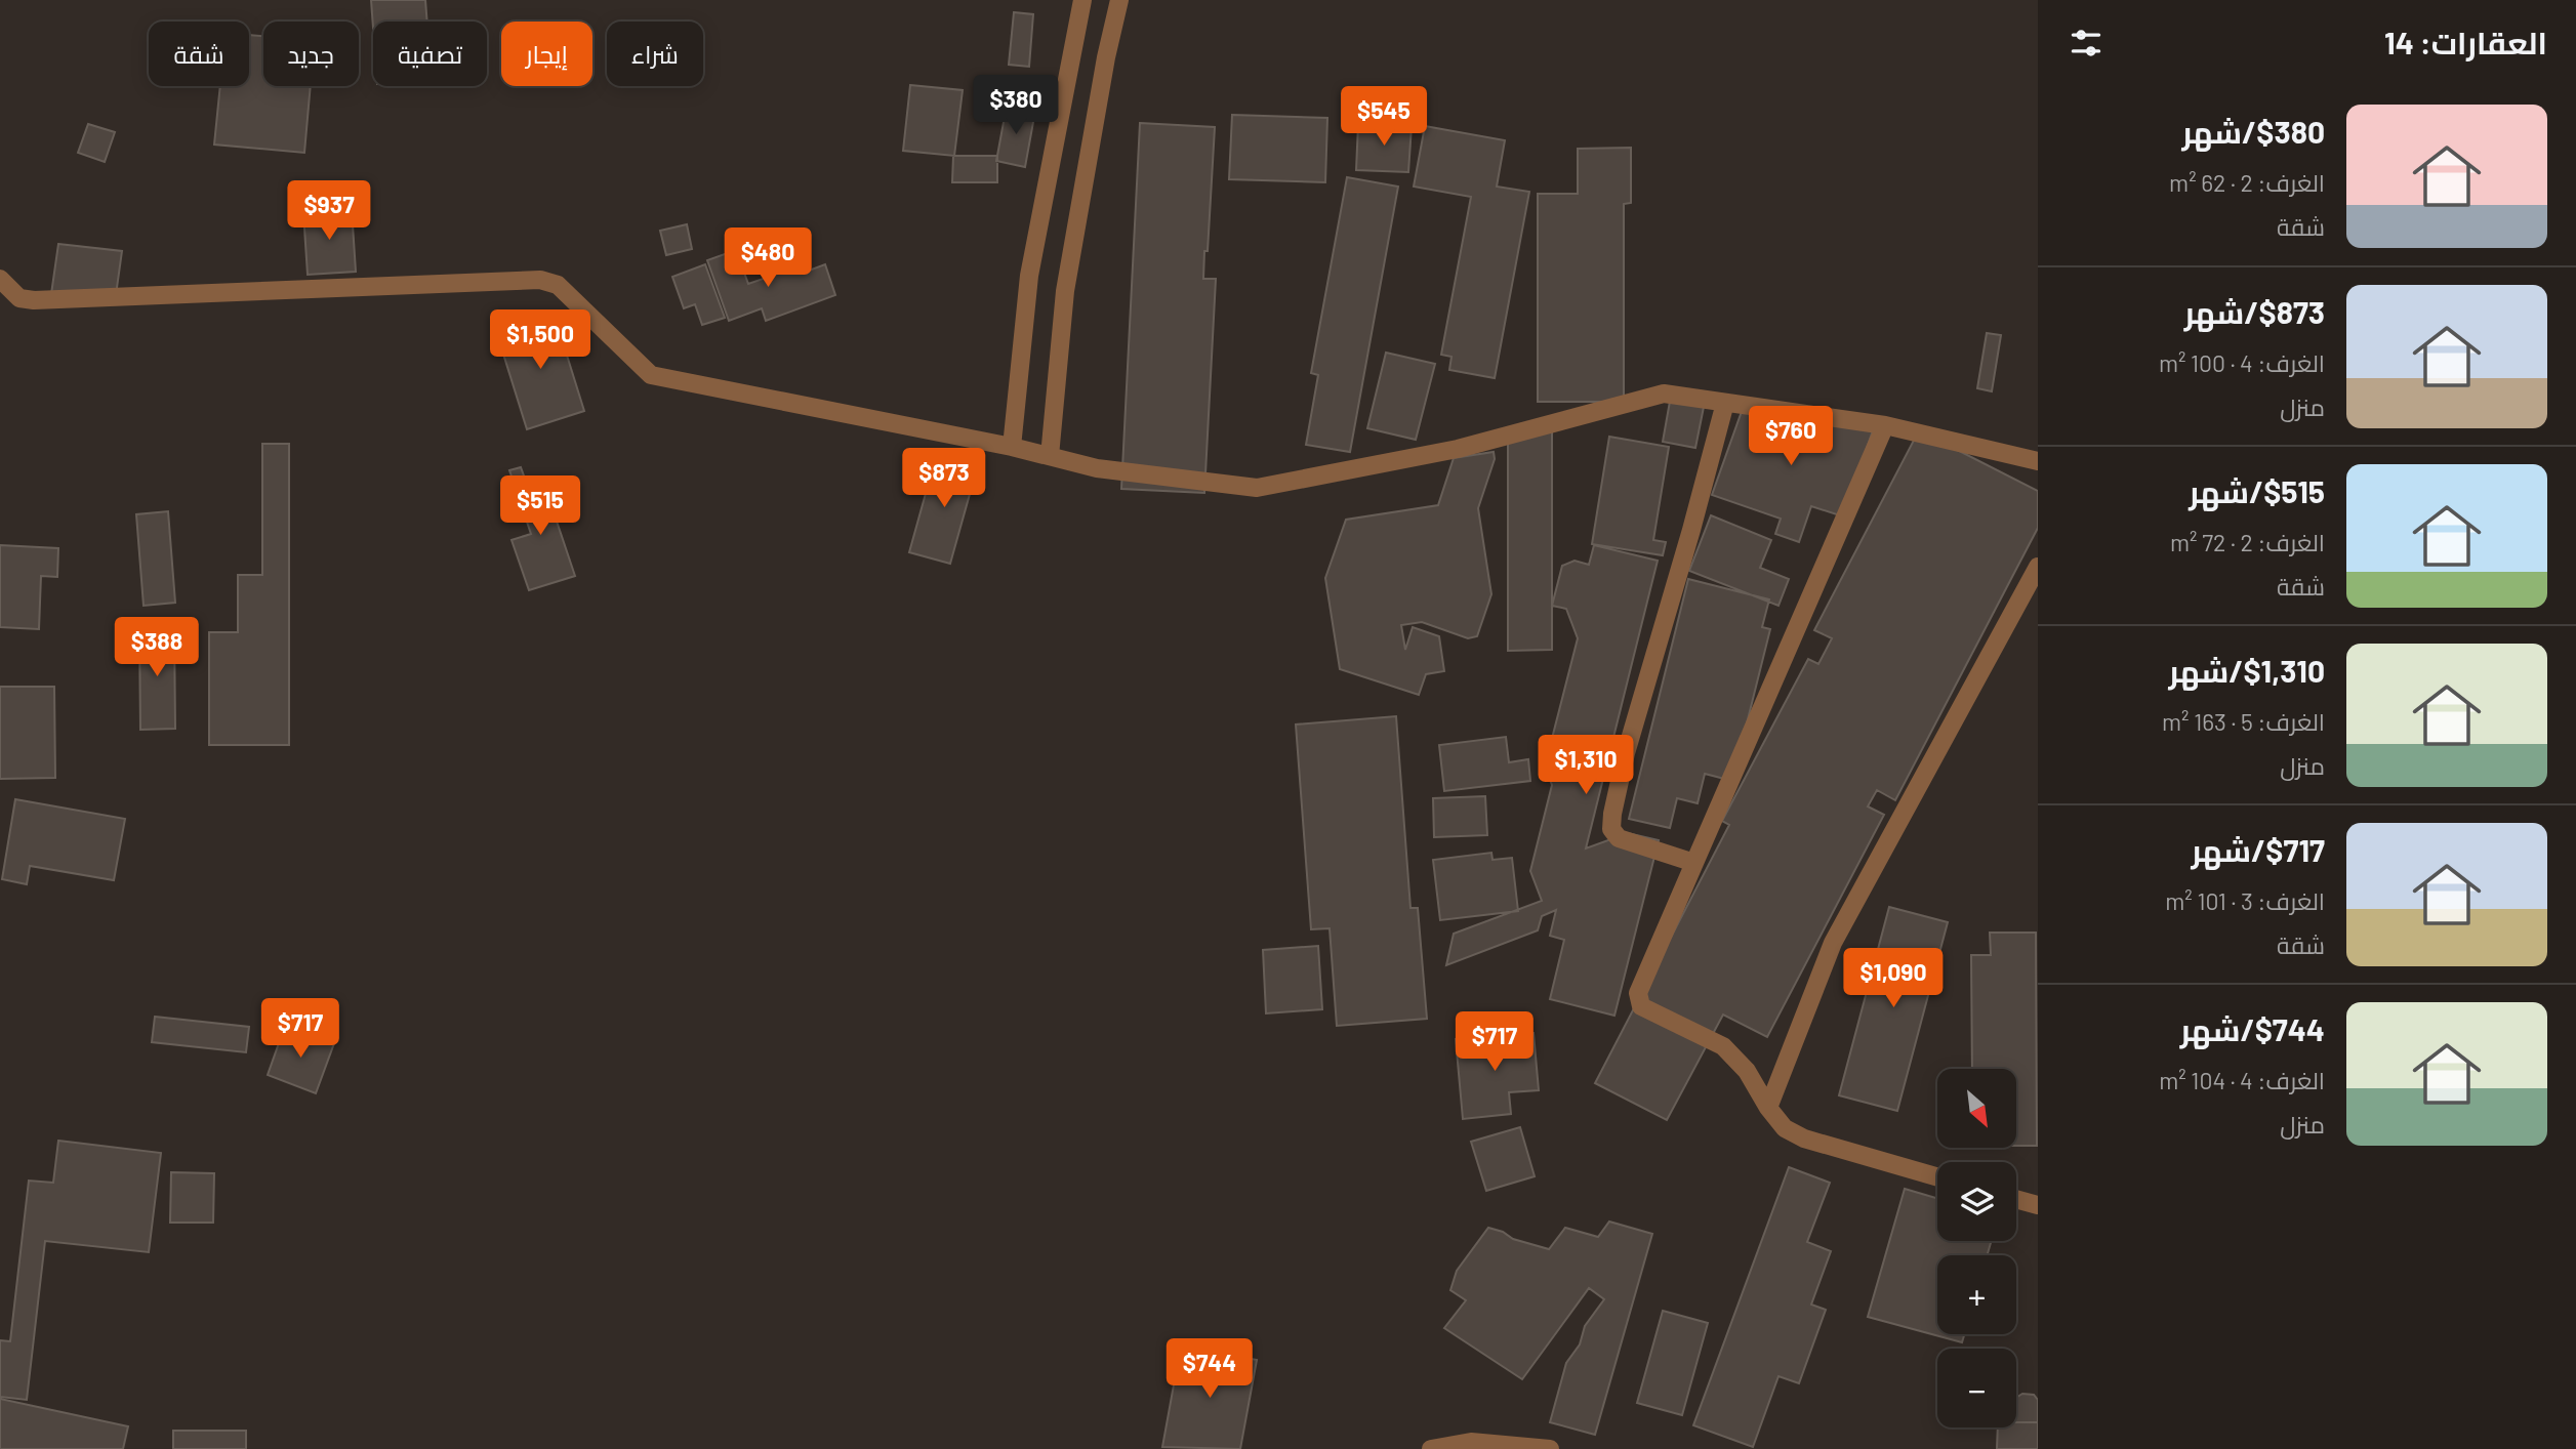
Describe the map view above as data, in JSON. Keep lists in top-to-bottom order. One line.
{"north":"bottom right","page":{"heading":"العقارات: 14","chip":["شراء","إيجار","تصفية","جديد","شقة"],"price":["$380","$545","$937","$480","$1,500","$760","$873","$515","$388","$1,310","$1,090","$717","$717","$744"],"list":[{"name":"$380/شهر","note":"الغرف: 2 · 62 m² · شقة"},{"name":"$873/شهر","note":"الغرف: 4 · 100 m² · منزل"},{"name":"$515/شهر","note":"الغرف: 2 · 72 m² · شقة"},{"name":"$1,310/شهر","note":"الغرف: 5 · 163 m² · منزل"},{"name":"$717/شهر","note":"الغرف: 3 · 101 m² · شقة"},{"name":"$744/شهر","note":"الغرف: 4 · 104 m² · منزل"}],"map_buttons":["+","−"]}}
